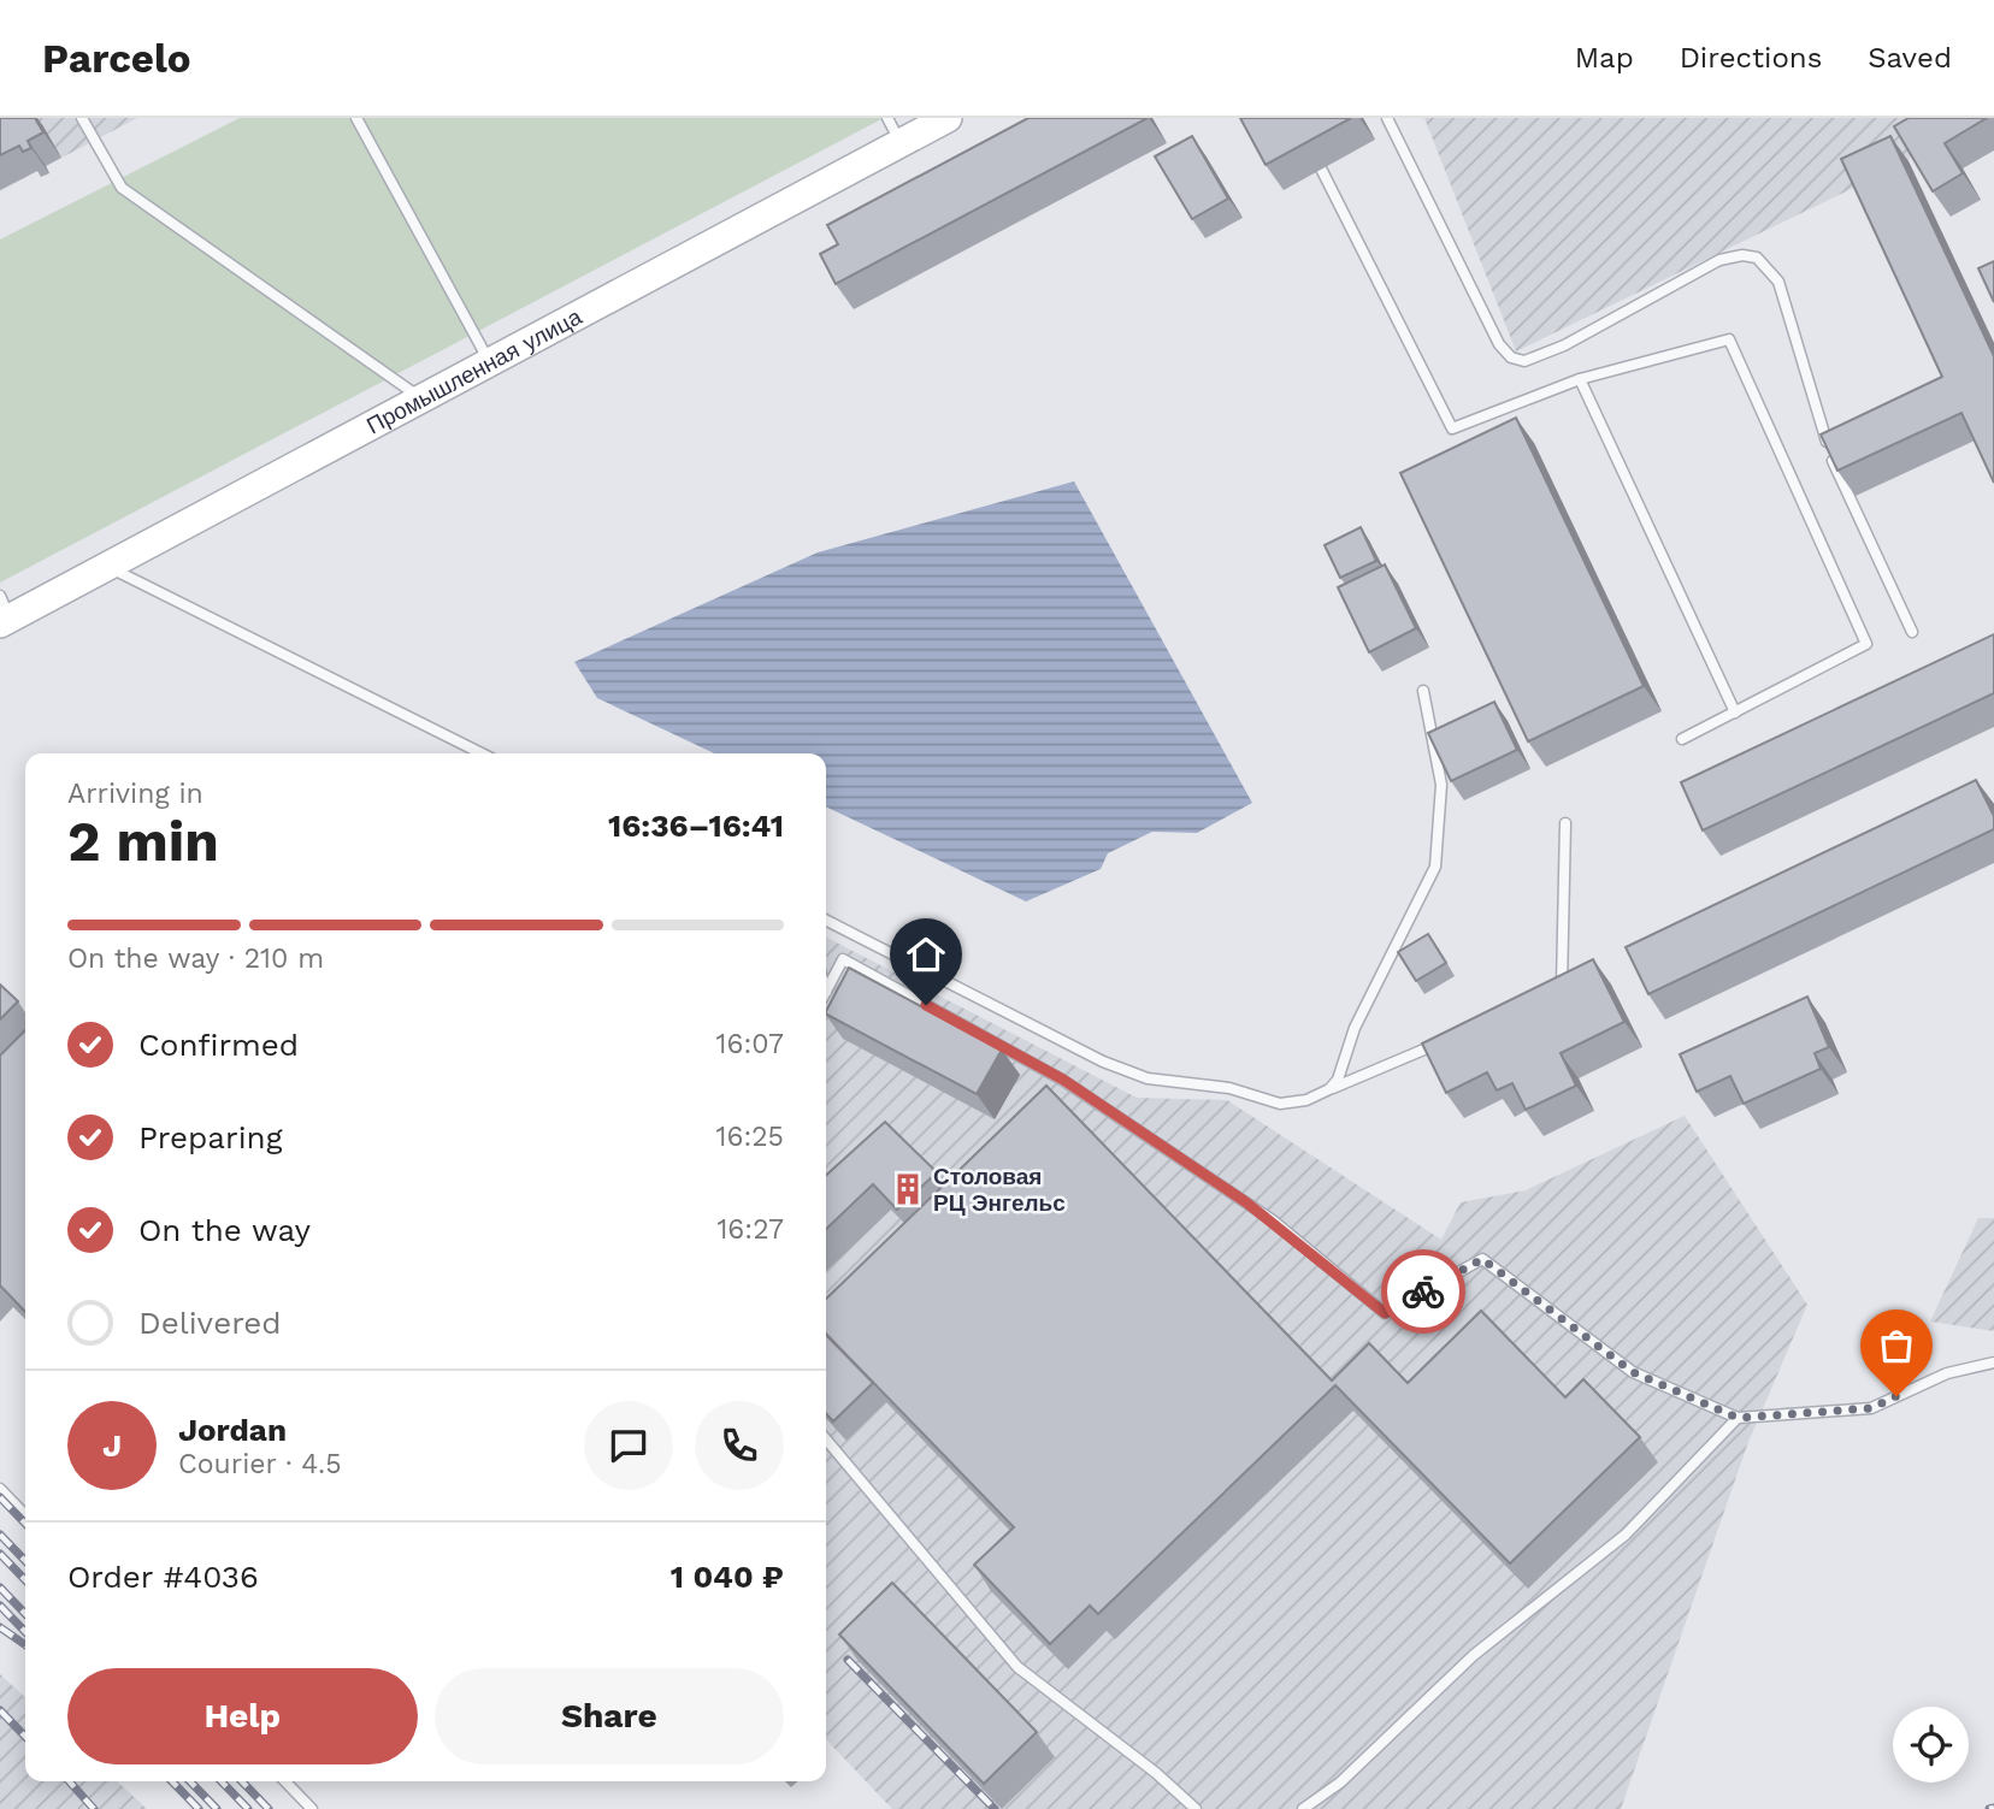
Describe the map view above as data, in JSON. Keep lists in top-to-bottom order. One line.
{"streets":{"street":["Промышленная улица"]},"places":{"building":["Столовая РЦ Энгельс"]},"page":{"header":"Parcelo","nav":["Map","Directions","Saved"],"heading":["2 min","Arriving in","16:36–16:41"],"panel":["Jordan","Courier · 4.5","Order #4036","1 040 ₽"],"bar":"On the way · 210 m","list":[["Confirmed","16:07"],["Preparing","16:25"],["On the way","16:27"],"Delivered"],"round":"J","buttons":["Help","Share"]}}
